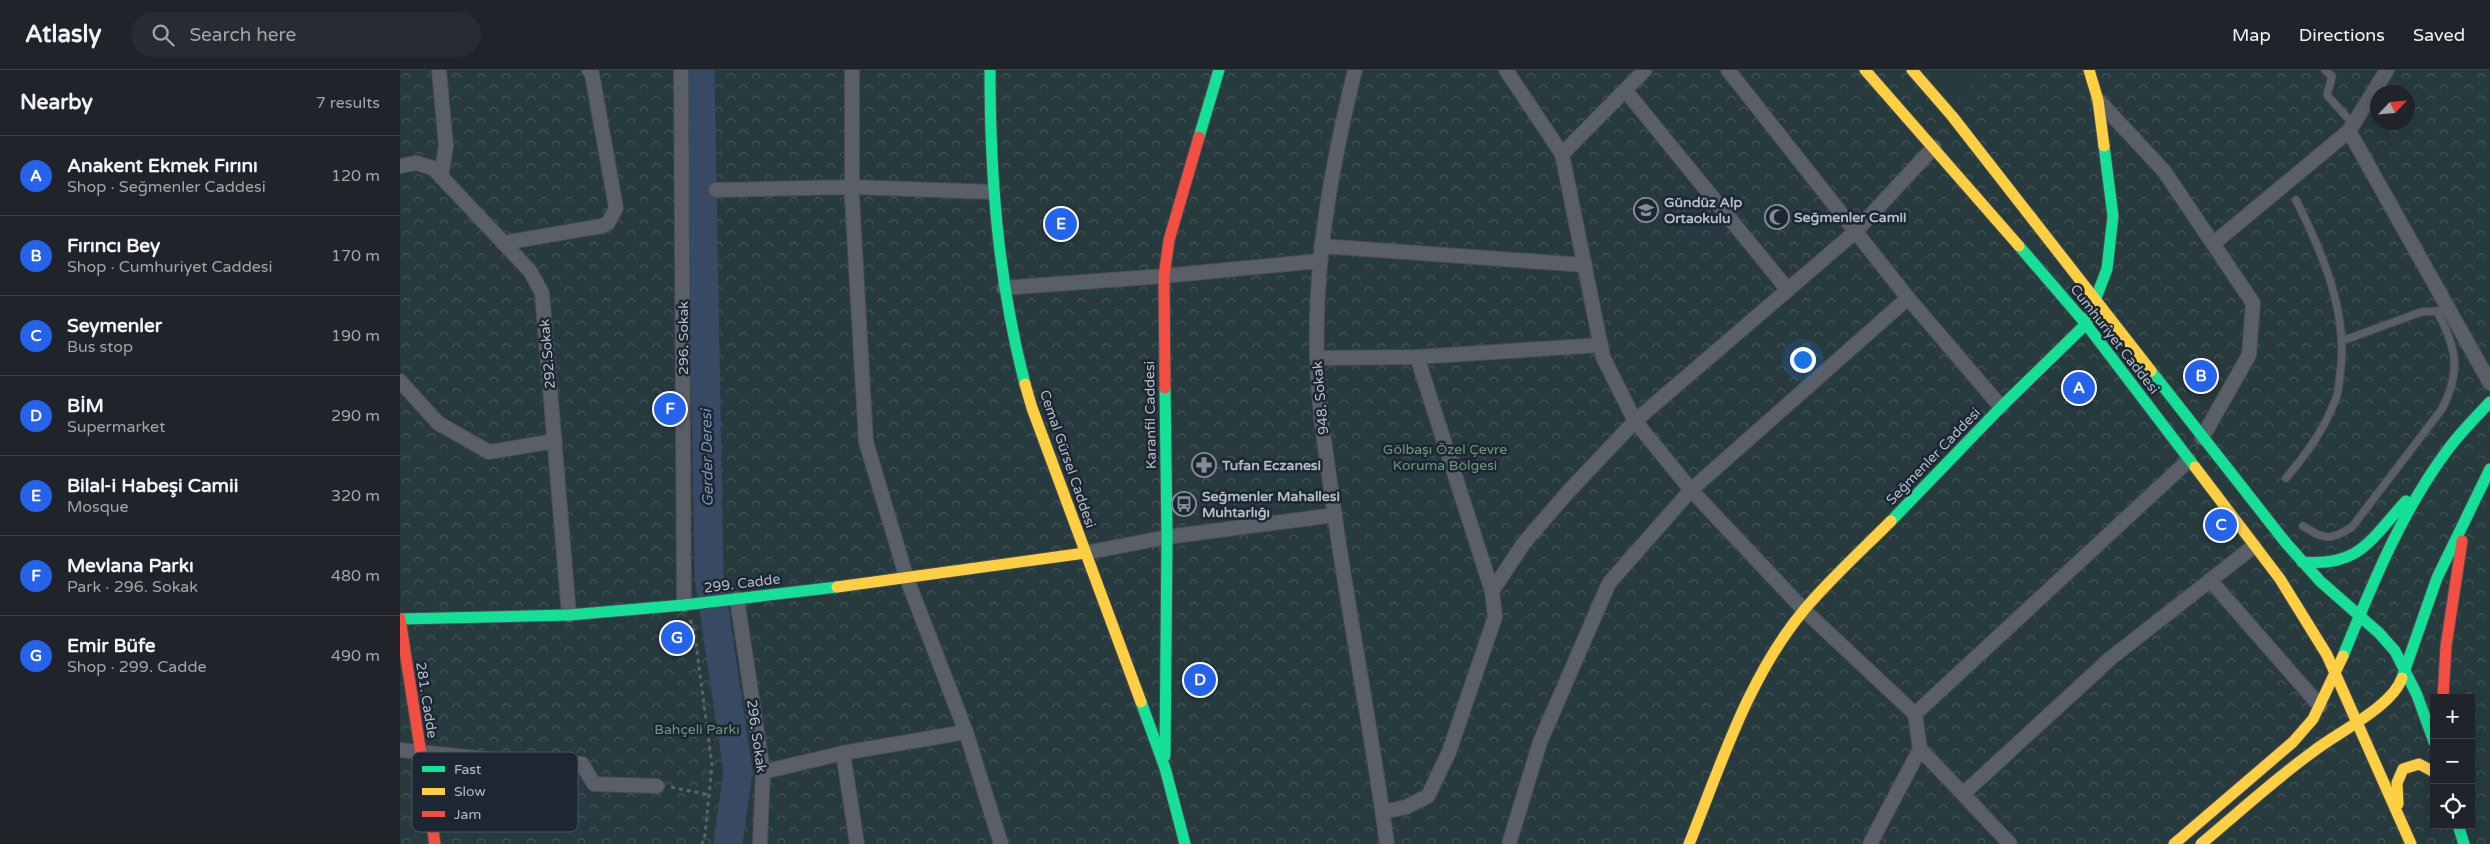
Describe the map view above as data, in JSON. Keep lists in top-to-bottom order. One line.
{"streets":{"street":["296. Sokak","Cumhuriyet Caddesi","292.Sokak","948. Sokak","Karanfil Caddesi","Seğmenler Caddesi","Cemal Gürsel Caddesi","299. Cadde","281. Cadde"]},"crossings":[["296. Sokak","299. Cadde"],["Cumhuriyet Caddesi","Seğmenler Caddesi"],["292.Sokak","299. Cadde"],["Karanfil Caddesi","Cemal Gürsel Caddesi"],["Cemal Gürsel Caddesi","299. Cadde"],["299. Cadde","281. Cadde"]],"water":["Gerder Deresi"],"parks":["Gölbaşı Özel Çevre Koruma Bölgesi","Bahçeli Parkı"],"places":{"school or university":["Gündüz Alp Ortaokulu"],"mosque":["Seğmenler Camii"],"pharmacy":["Tufan Eczanesi"],"bus stop":["Seğmenler Mahallesi Muhtarlığı"]},"legend":["Fast","Slow","Jam"],"north":"top right","page":{"header":"Atlasly","search":"Search here","nav":["Map","Directions","Saved"],"heading":["Nearby","7 results"],"list":[{"mark":"A","name":"Anakent Ekmek Fırını","note":"Shop · Seğmenler Caddesi","value":"120 m"},{"mark":"B","name":"Fırıncı Bey","note":"Shop · Cumhuriyet Caddesi","value":"170 m"},{"mark":"C","name":"Seymenler","note":"Bus stop","value":"190 m"},{"mark":"D","name":"BİM","note":"Supermarket","value":"290 m"},{"mark":"E","name":"Bilal-i Habeşi Camii","note":"Mosque","value":"320 m"},{"mark":"F","name":"Mevlana Parkı","note":"Park · 296. Sokak","value":"480 m"},{"mark":"G","name":"Emir Büfe","note":"Shop · 299. Cadde","value":"490 m"}],"pins":["E","B","A","F","C","G","D"],"map_buttons":["+","−"]}}
